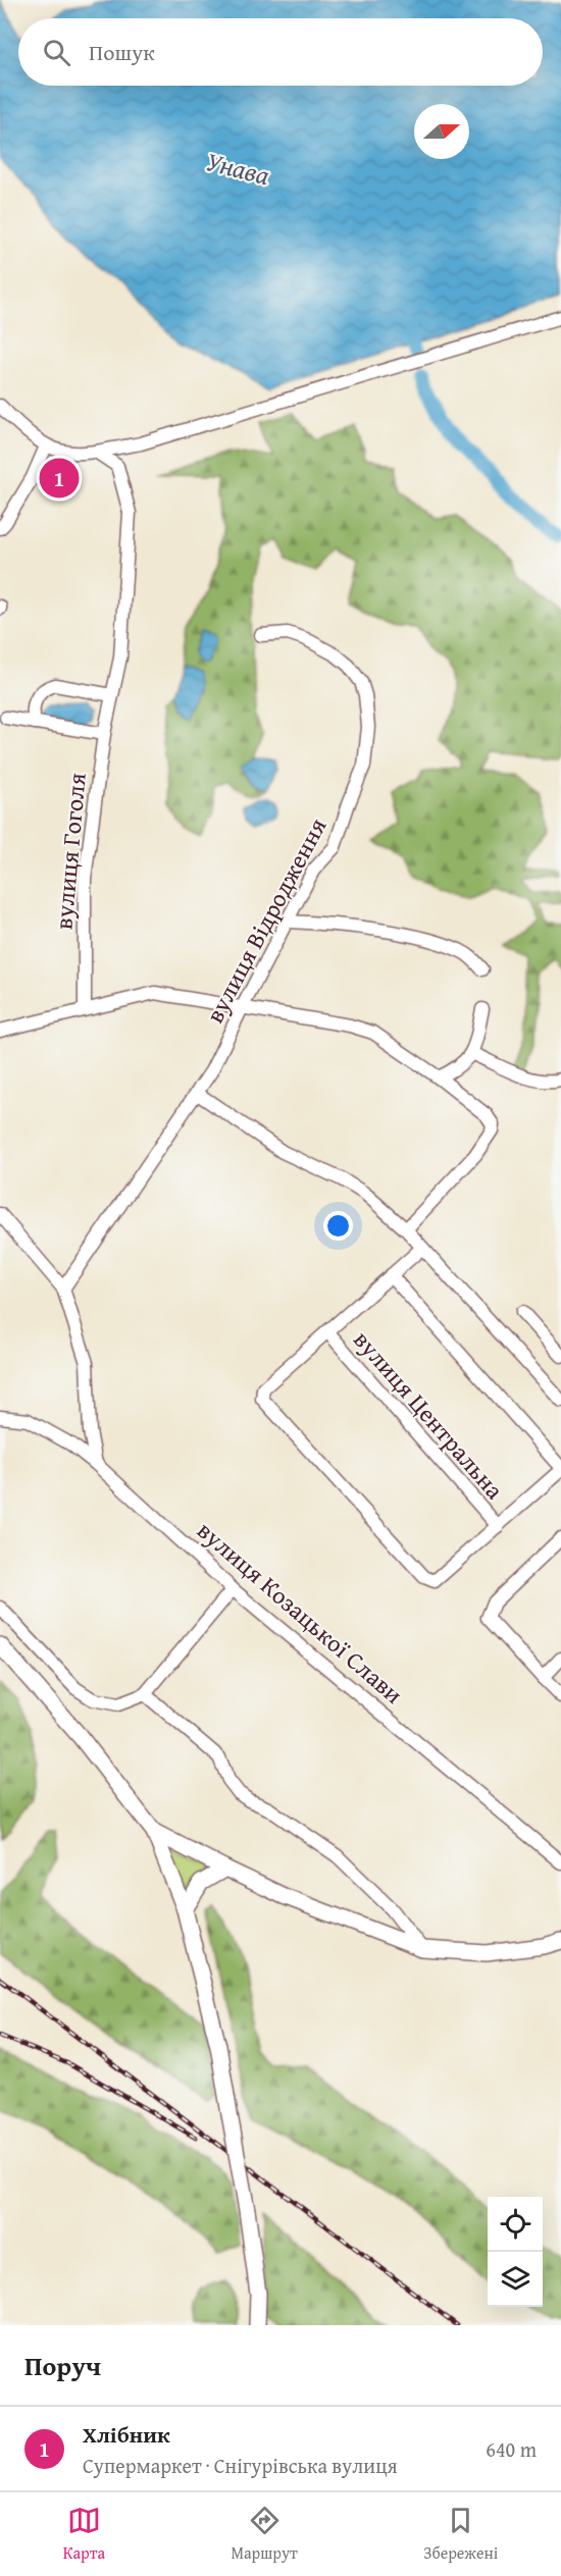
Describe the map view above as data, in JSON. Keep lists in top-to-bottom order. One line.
{"streets":{"street":["вулиця Гоголя","вулиця Відродження","вулиця Центральна","вулиця Козацької Слави"]},"water":["Унава"],"north":"right","page":{"search":"Пошук","pins":"1","heading":"Поруч","list":[{"mark":"1","name":"Хлібник","note":"Супермаркет · Снігурівська вулиця","value":"640 m"}],"nav":["Карта","Маршрут","Збережені"]}}
